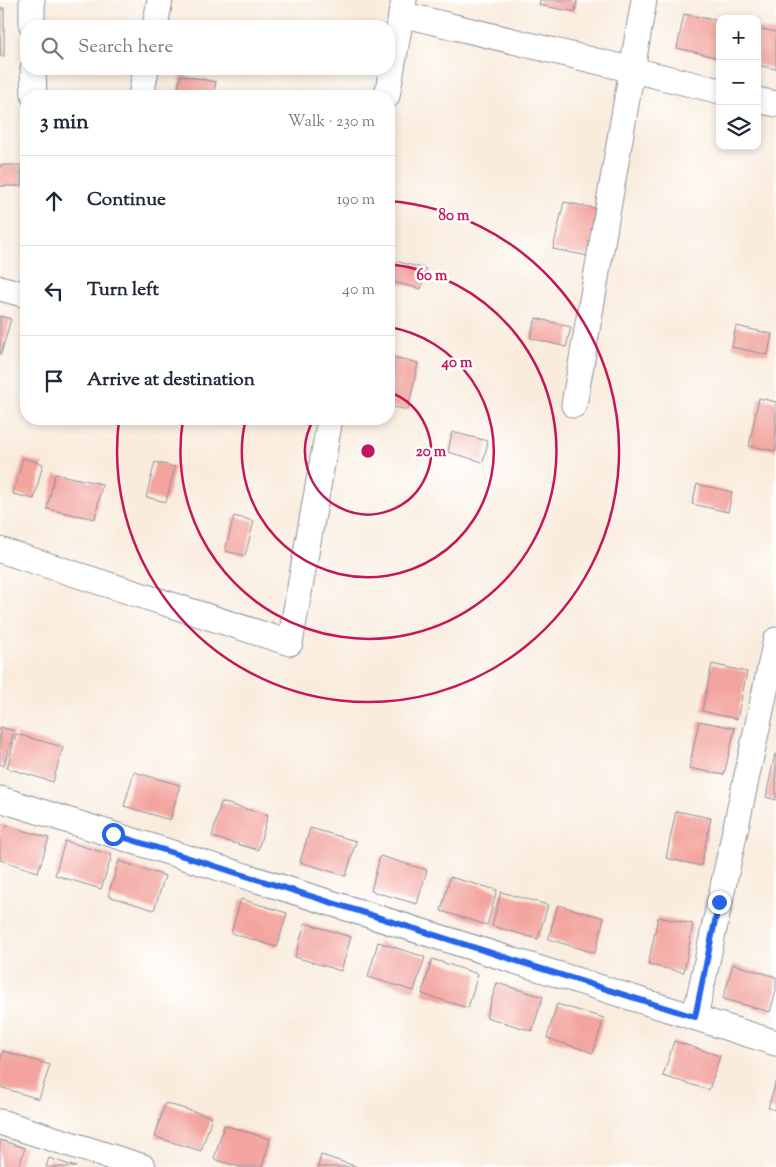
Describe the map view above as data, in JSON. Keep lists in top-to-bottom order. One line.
{"page":{"map_buttons":["+","−"],"search":"Search here","heading":["3 min","Walk · 230 m"],"list":[["Continue","190 m"],["Turn left","40 m"],"Arrive at destination"]},"rings":["80 m","60 m","40 m","20 m"]}
